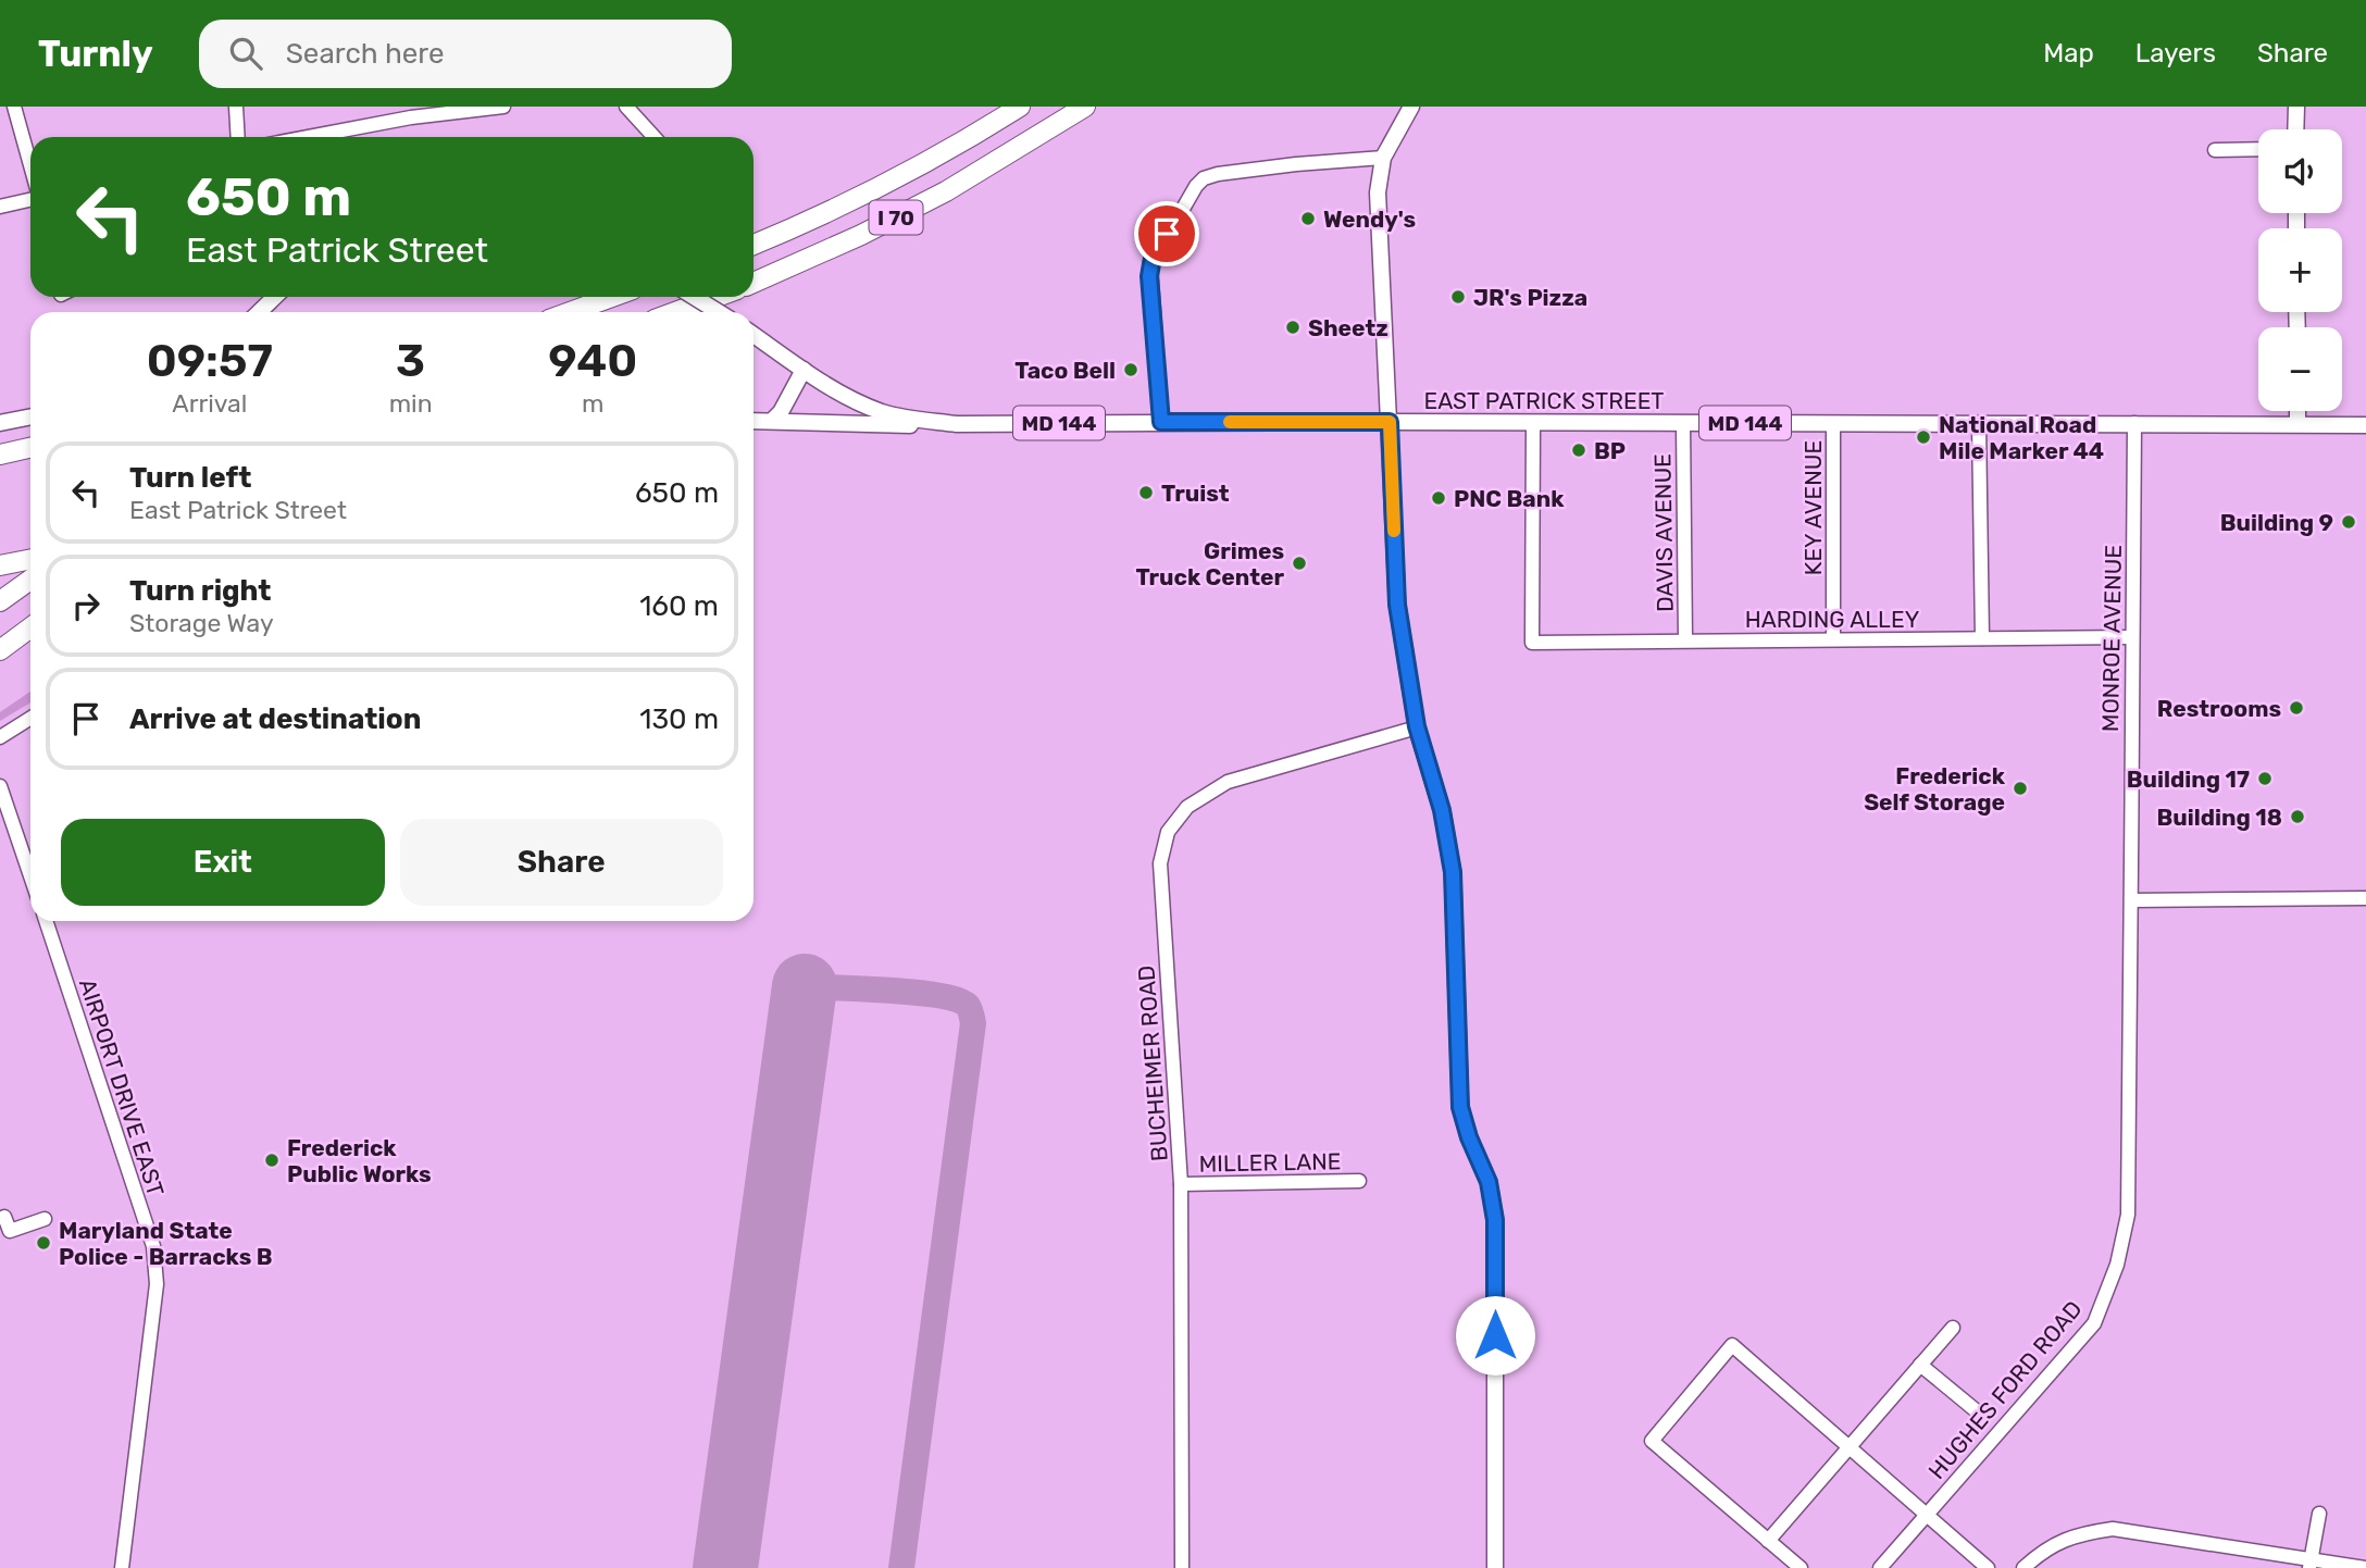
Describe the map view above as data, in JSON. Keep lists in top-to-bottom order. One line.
{"streets":{"highway":["I 70"],"main road":["EAST PATRICK STREET","MD 144"],"street":["KEY AVENUE","DAVIS AVENUE","HARDING ALLEY","MONROE AVENUE","BUCHEIMER ROAD","AIRPORT DRIVE EAST","MILLER LANE","HUGHES FORD ROAD"]},"crossings":[["EAST PATRICK STREET","KEY AVENUE"],["EAST PATRICK STREET","DAVIS AVENUE"],["EAST PATRICK STREET","HARDING ALLEY"],["EAST PATRICK STREET","MONROE AVENUE"],["KEY AVENUE","HARDING ALLEY"],["DAVIS AVENUE","HARDING ALLEY"],["HARDING ALLEY","MONROE AVENUE"],["MONROE AVENUE","HUGHES FORD ROAD"],["BUCHEIMER ROAD","MILLER LANE"]],"places":["Wendy's","JR's Pizza","Sheetz","Taco Bell","National Road Mile Marker 44","BP","Truist","PNC Bank","Building 9","Grimes Truck Center","Restrooms","Building 17","Frederick Self Storage","Building 18","Frederick Public Works","Maryland State Police - Barracks B"],"page":{"header":"Turnly","search":"Search here","nav":["Map","Layers","Share"],"map_buttons":["+","−"],"turn":["650 m","East Patrick Street"],"eta":["09:57","Arrival","3","min","940","m"],"list":[{"name":"Turn left","note":"East Patrick Street","value":"650 m"},{"name":"Turn right","note":"Storage Way","value":"160 m"},{"name":"Arrive at destination","value":"130 m"}],"buttons":["Exit","Share"]}}
